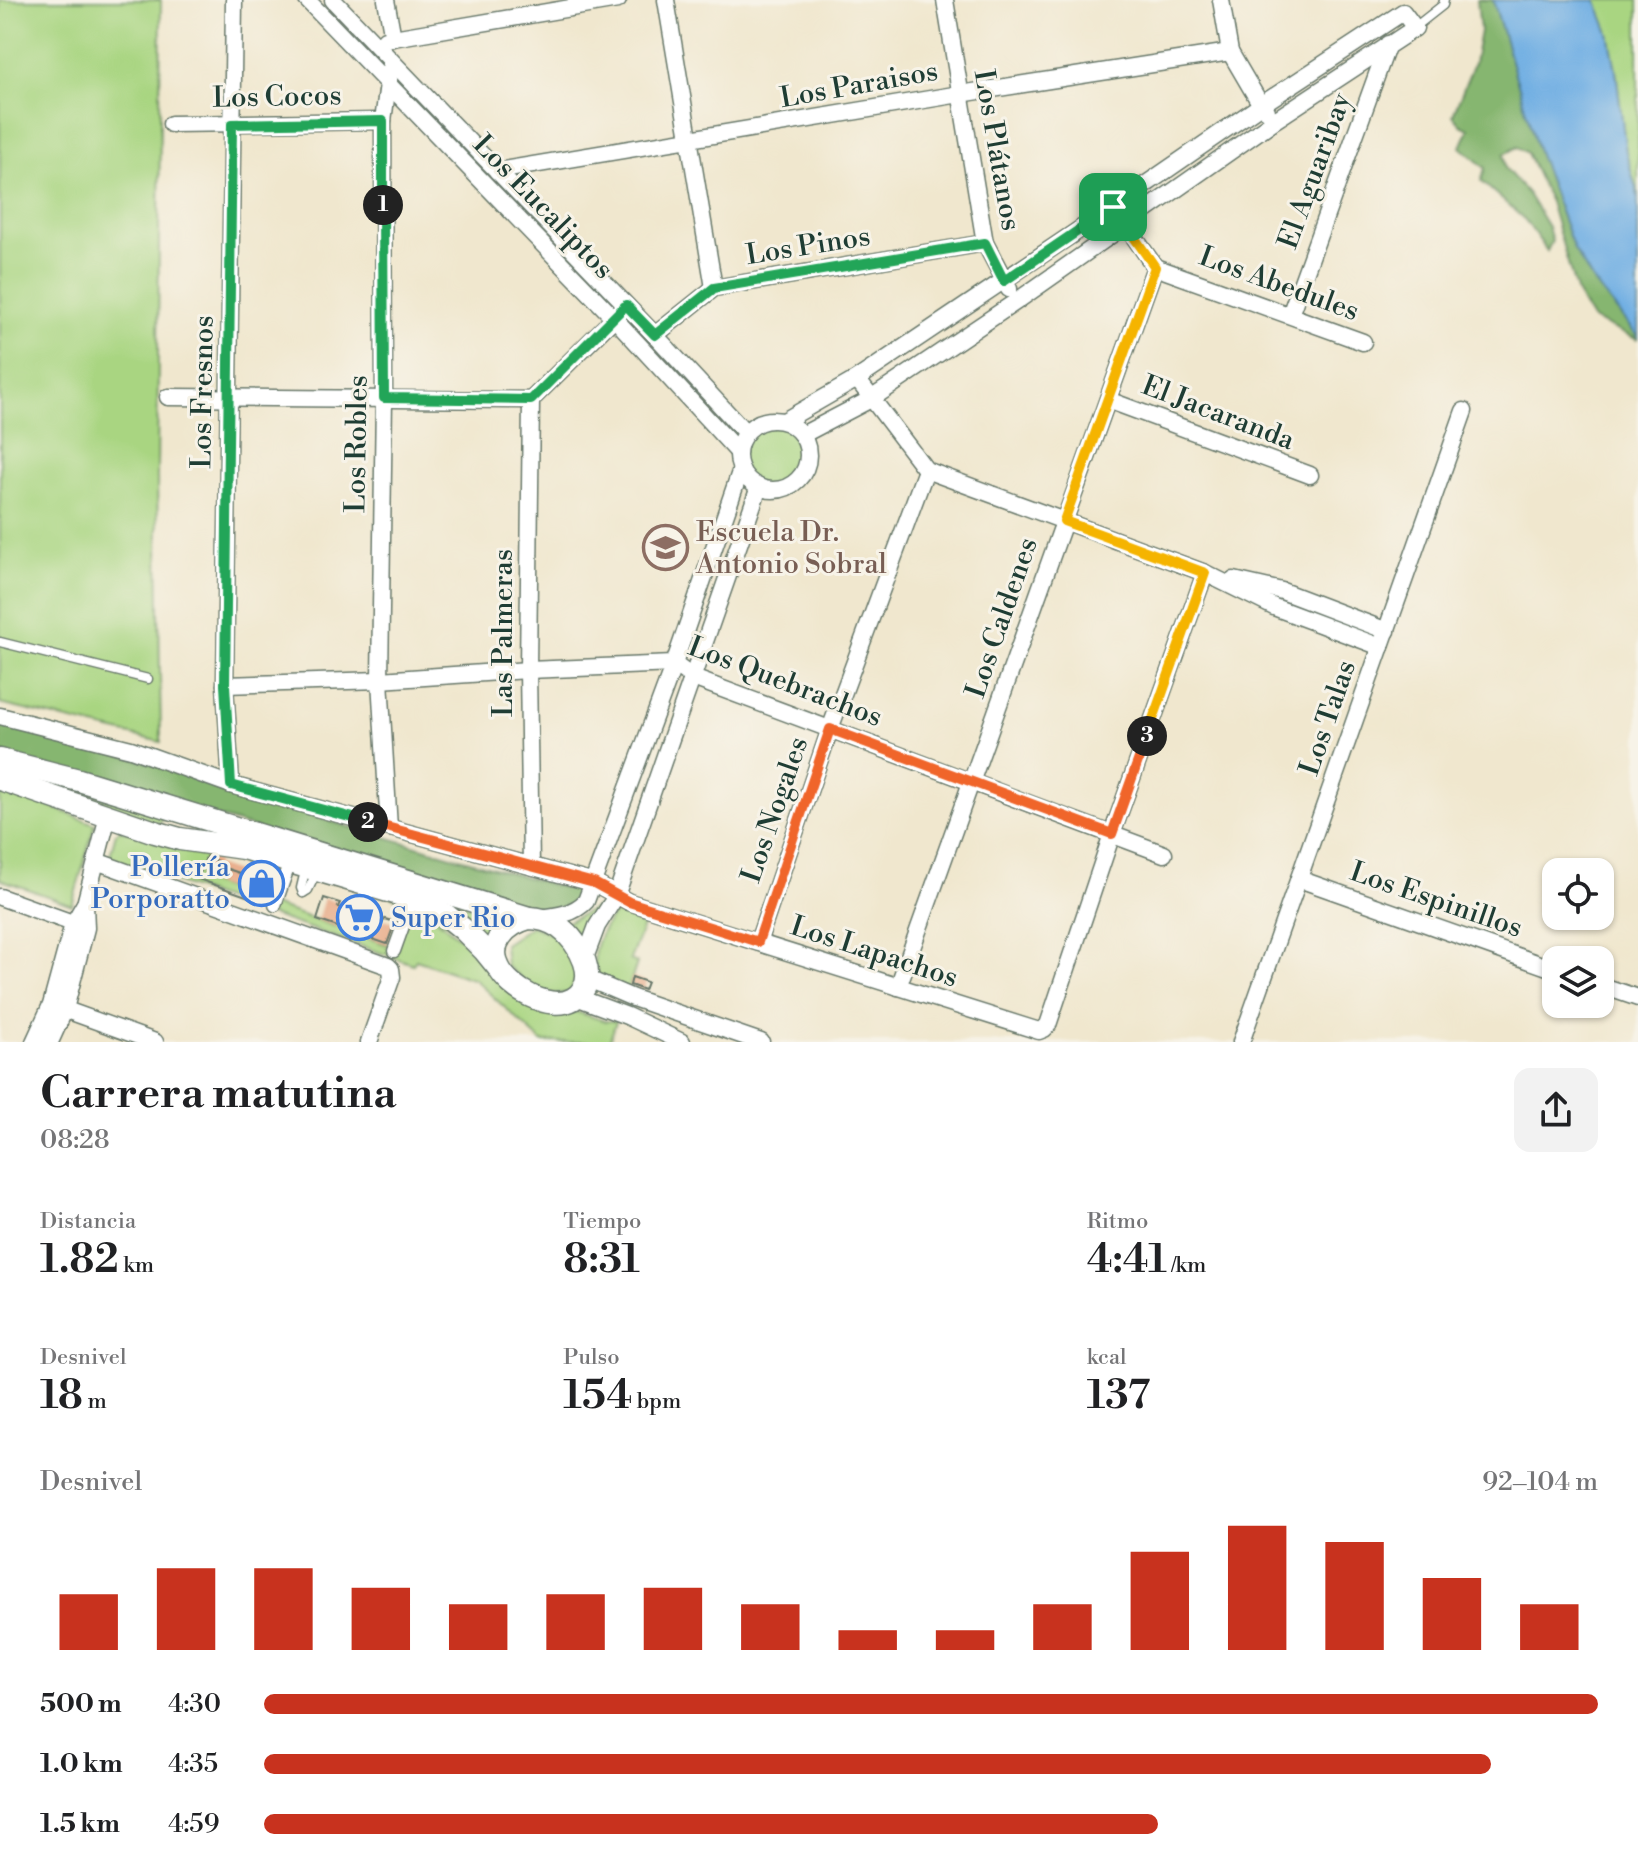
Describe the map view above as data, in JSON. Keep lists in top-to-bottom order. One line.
{"streets":{"street":["Los Paraisos","Los Cocos","Los Plátanos","El Aguaribay","Los Eucaliptos","Los Pinos","Los Abedules","Los Fresnos","El Jacaranda","Los Robles","Los Caldenes","Las Palmeras","Los Quebrachos","Los Talas","Los Nogales","Los Espinillos","Los Lapachos"]},"crossings":[["Los Paraisos","Los Plátanos"],["Los Paraisos","Los Eucaliptos"],["Los Cocos","Los Fresnos"],["Los Cocos","Los Robles"],["Los Plátanos","Los Pinos"],["El Aguaribay","Los Abedules"],["Los Eucaliptos","Los Pinos"],["Los Eucaliptos","Los Robles"],["Los Abedules","Los Caldenes"],["Los Fresnos","Los Quebrachos"],["Los Fresnos","Los Lapachos"],["El Jacaranda","Los Caldenes"],["Los Robles","Los Quebrachos"],["Los Robles","Los Lapachos"],["Los Caldenes","Los Quebrachos"],["Los Caldenes","Los Lapachos"],["Las Palmeras","Los Quebrachos"],["Las Palmeras","Los Lapachos"],["Los Quebrachos","Los Nogales"],["Los Quebrachos","Los Lapachos"],["Los Talas","Los Espinillos"],["Los Nogales","Los Lapachos"]],"places":{"school or university":["Escuela Dr. Antonio Sobral"],"shop":["Pollería Porporatto"],"supermarket":["Super Rio"]},"page":{"pins":["1","3","2"],"heading":["Carrera matutina","08:28"],"stats":[["Distancia","1.82 km"],["Tiempo","8:31"],["Ritmo","4:41 /km"],["Desnivel","18 m"],["Pulso","154 bpm"],["kcal","137"]],"chart":["Desnivel","92–104 m"],"list":[{"name":"500 m","note":"4:30"},{"name":"1.0 km","note":"4:35"},{"name":"1.5 km","note":"4:59"}]}}
